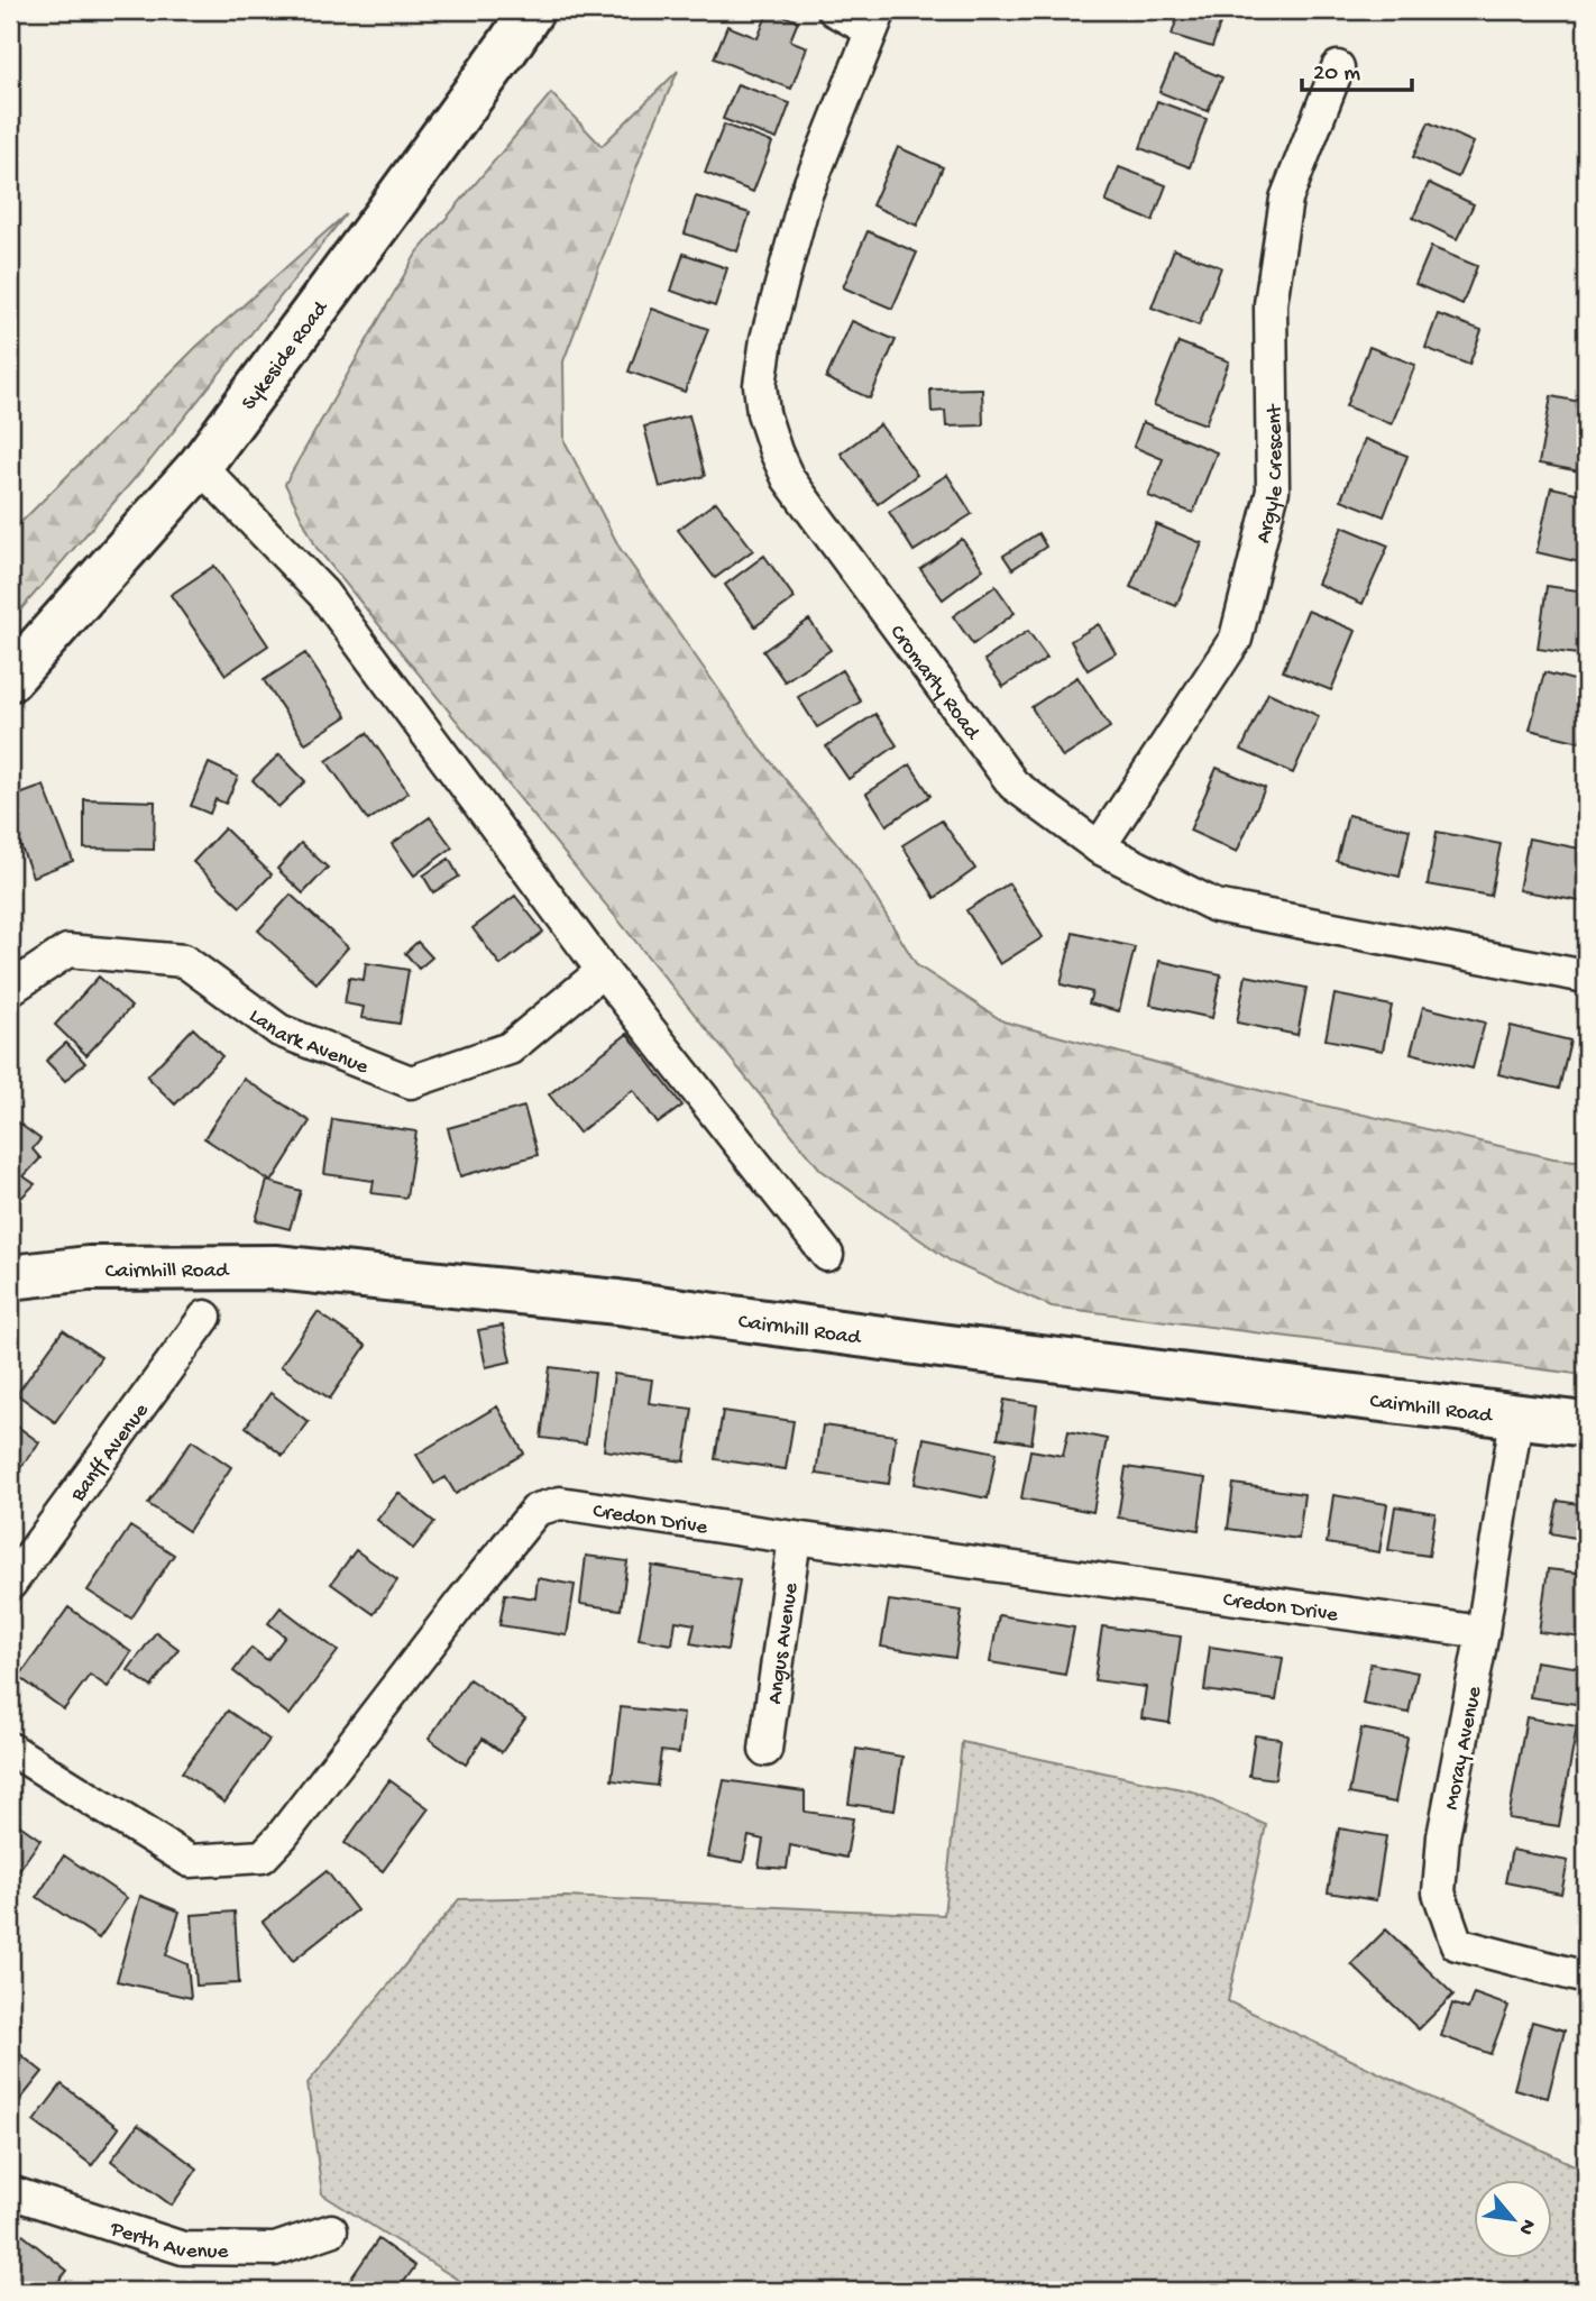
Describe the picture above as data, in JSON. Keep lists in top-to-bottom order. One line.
{"streets":{"main road":["Sykeside Road","Cairnhill Road"],"street":["Argyle Crescent","Cromarty Road","Lanark Avenue","Banff Avenue","Credon Drive","Angus Avenue","Moray Avenue","Perth Avenue"]},"crossings":[["Argyle Crescent","Cromarty Road"],["Cairnhill Road","Moray Avenue"],["Credon Drive","Angus Avenue"],["Credon Drive","Moray Avenue"]],"scale_bar":"20 m","north":"bottom right"}
